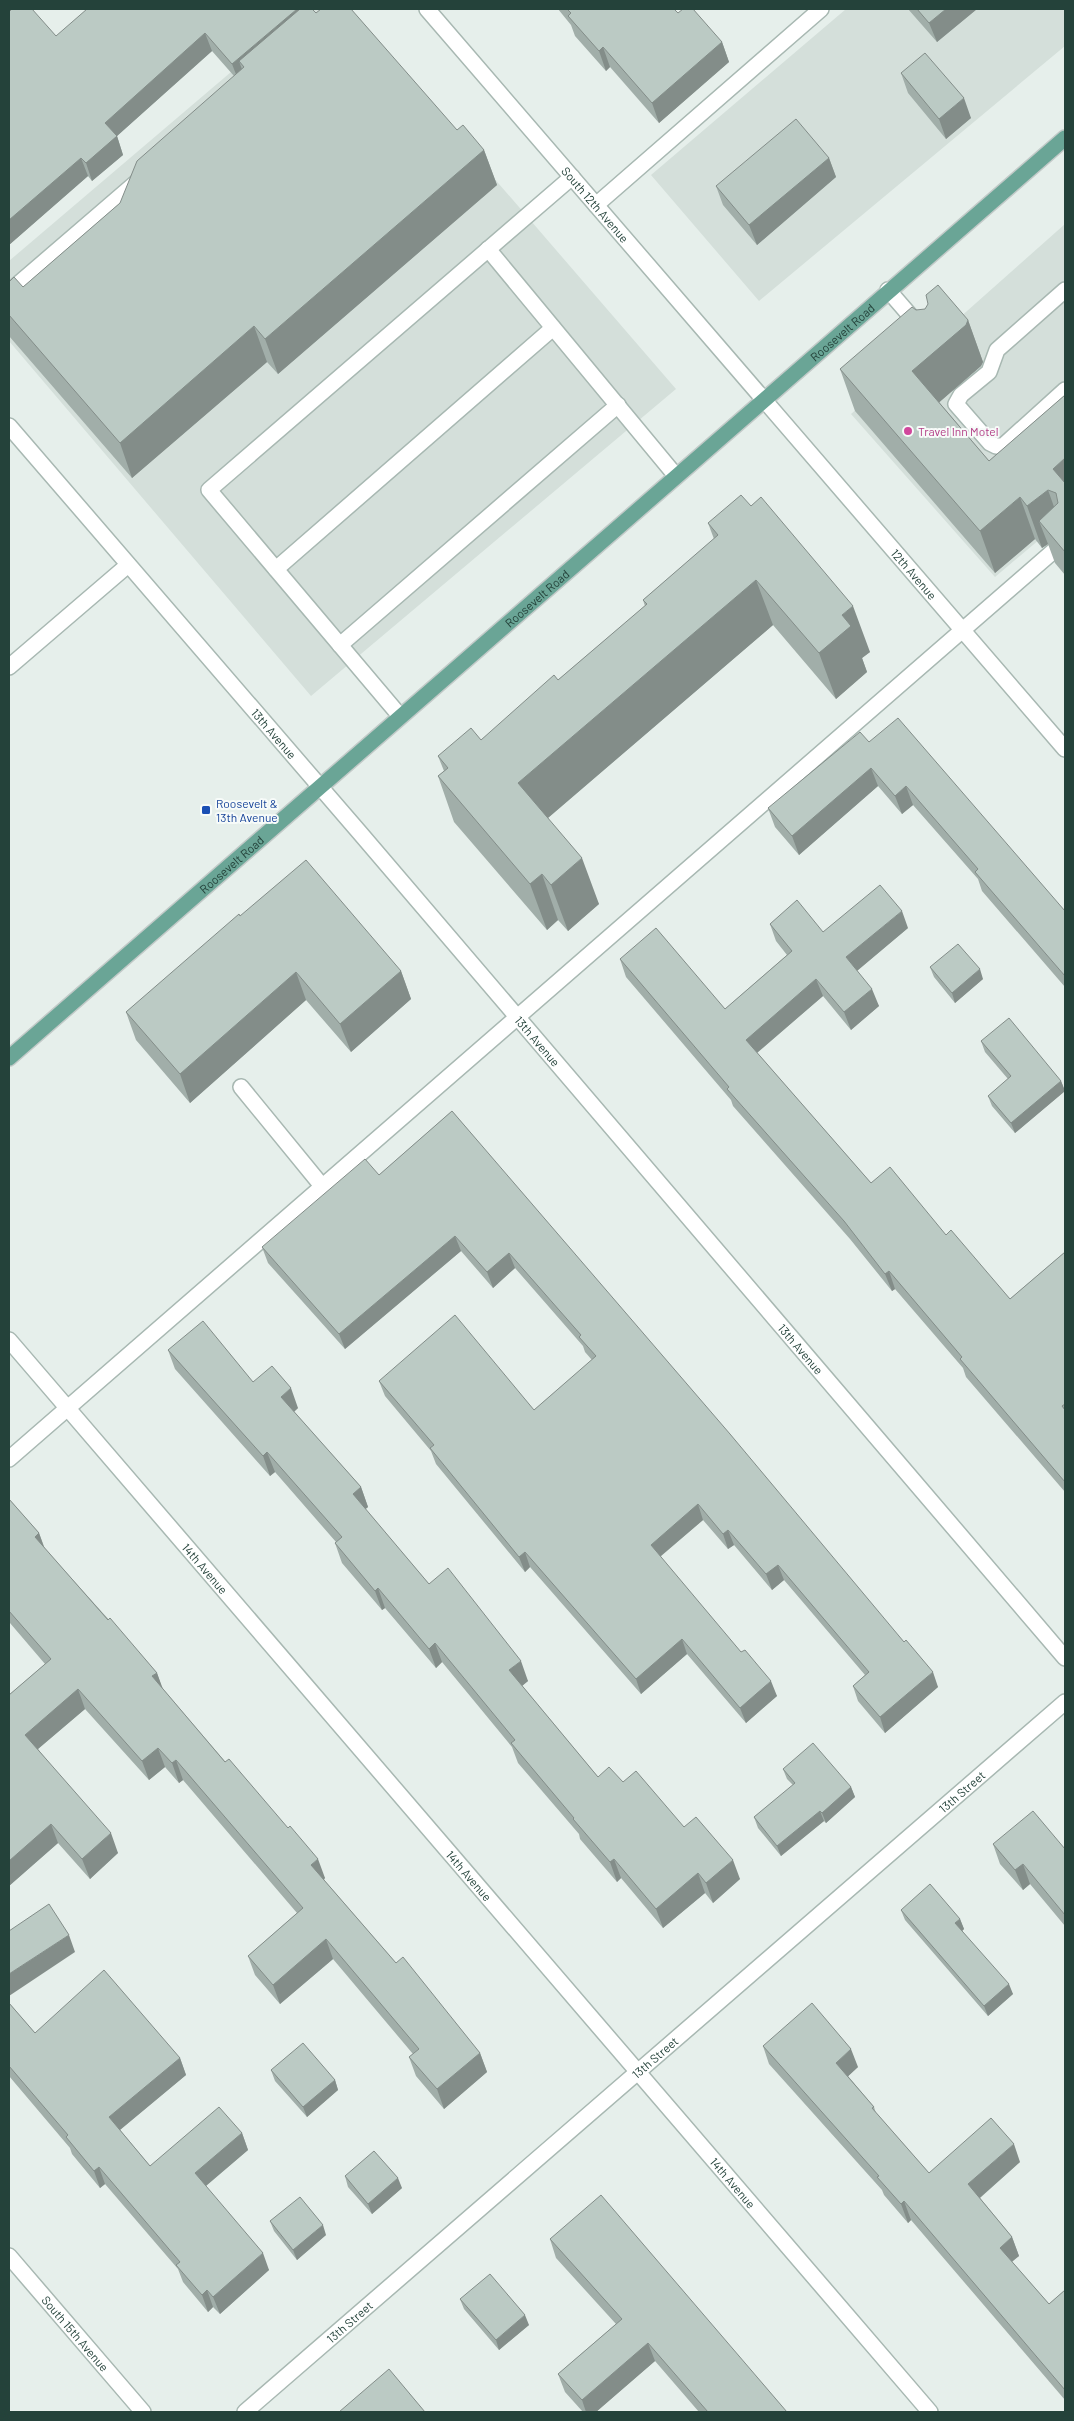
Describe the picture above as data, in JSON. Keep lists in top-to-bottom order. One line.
{"streets":{"main road":["Roosevelt Road"],"street":["South 12th Avenue","12th Avenue","13th Avenue","14th Avenue","13th Street","South 15th Avenue"]},"crossings":[["South 12th Avenue","Roosevelt Road"],["South 12th Avenue","12th Avenue"],["Roosevelt Road","12th Avenue"],["Roosevelt Road","13th Avenue"],["14th Avenue","13th Street"]],"places":{"other":["Travel Inn Motel"],"transit":["Roosevelt & 13th Avenue"]}}
